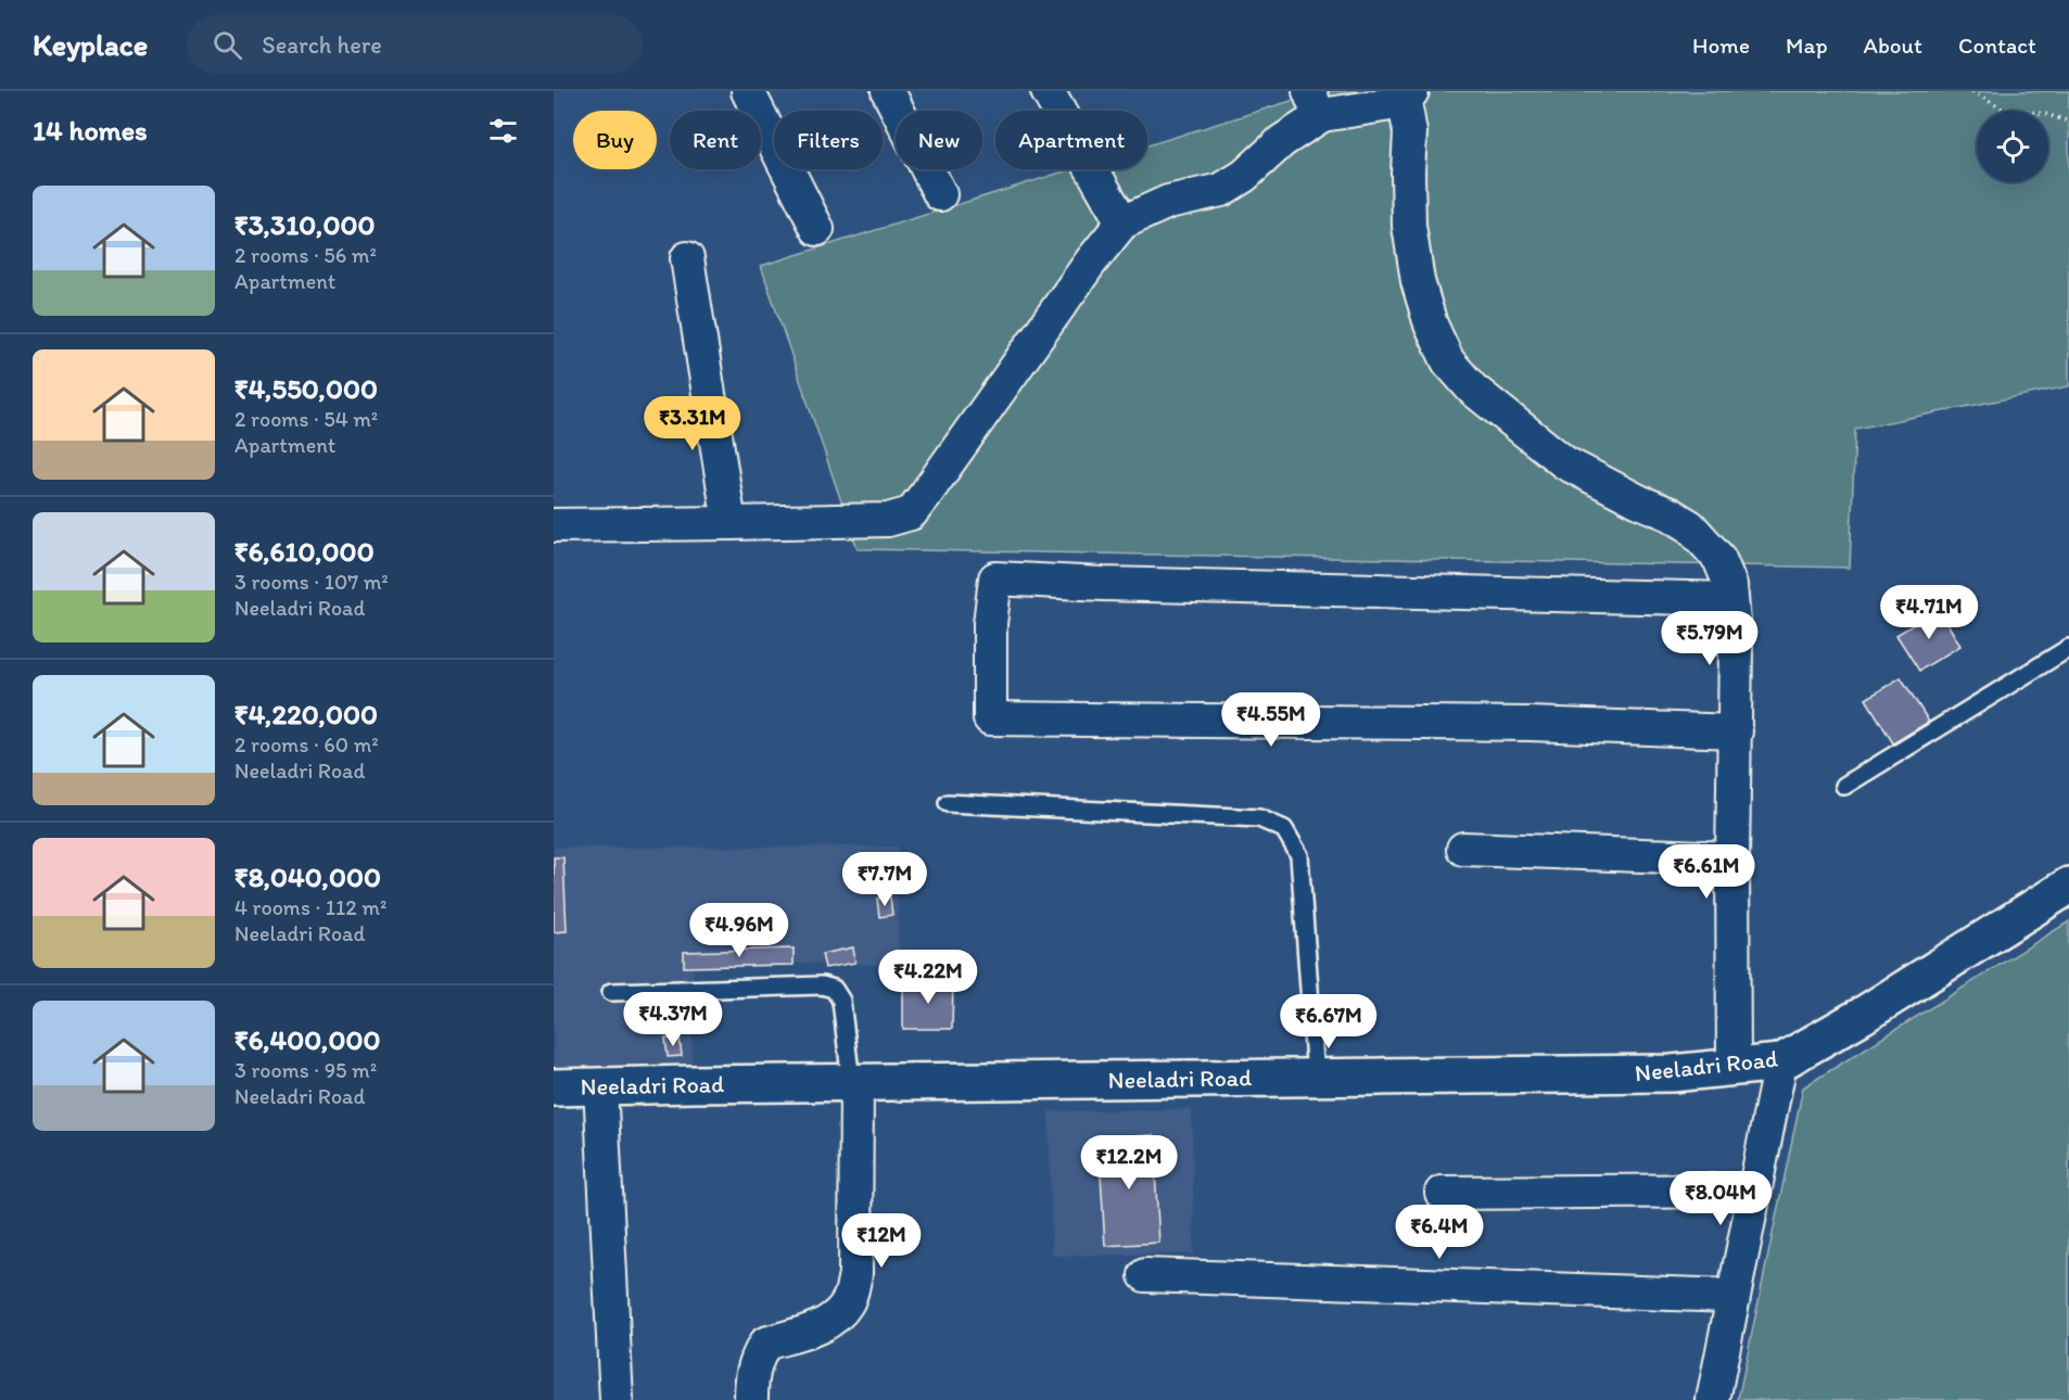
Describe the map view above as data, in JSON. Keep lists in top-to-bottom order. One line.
{"streets":{"main road":["Neeladri Road"]},"page":{"header":"Keyplace","search":"Search here","nav":["Home","Map","About","Contact"],"heading":"14 homes","chip":["Buy","Rent","Filters","New","Apartment"],"list":[{"name":"₹3,310,000","note":"2 rooms · 56 m² · Apartment"},{"name":"₹4,550,000","note":"2 rooms · 54 m² · Apartment"},{"name":"₹6,610,000","note":"3 rooms · 107 m² · Neeladri Road"},{"name":"₹4,220,000","note":"2 rooms · 60 m² · Neeladri Road"},{"name":"₹8,040,000","note":"4 rooms · 112 m² · Neeladri Road"},{"name":"₹6,400,000","note":"3 rooms · 95 m² · Neeladri Road"}],"price":["₹3.31M","₹4.71M","₹5.79M","₹4.55M","₹6.61M","₹7.7M","₹4.96M","₹4.22M","₹4.37M","₹6.67M","₹12.2M","₹8.04M","₹6.4M","₹12M"]}}
